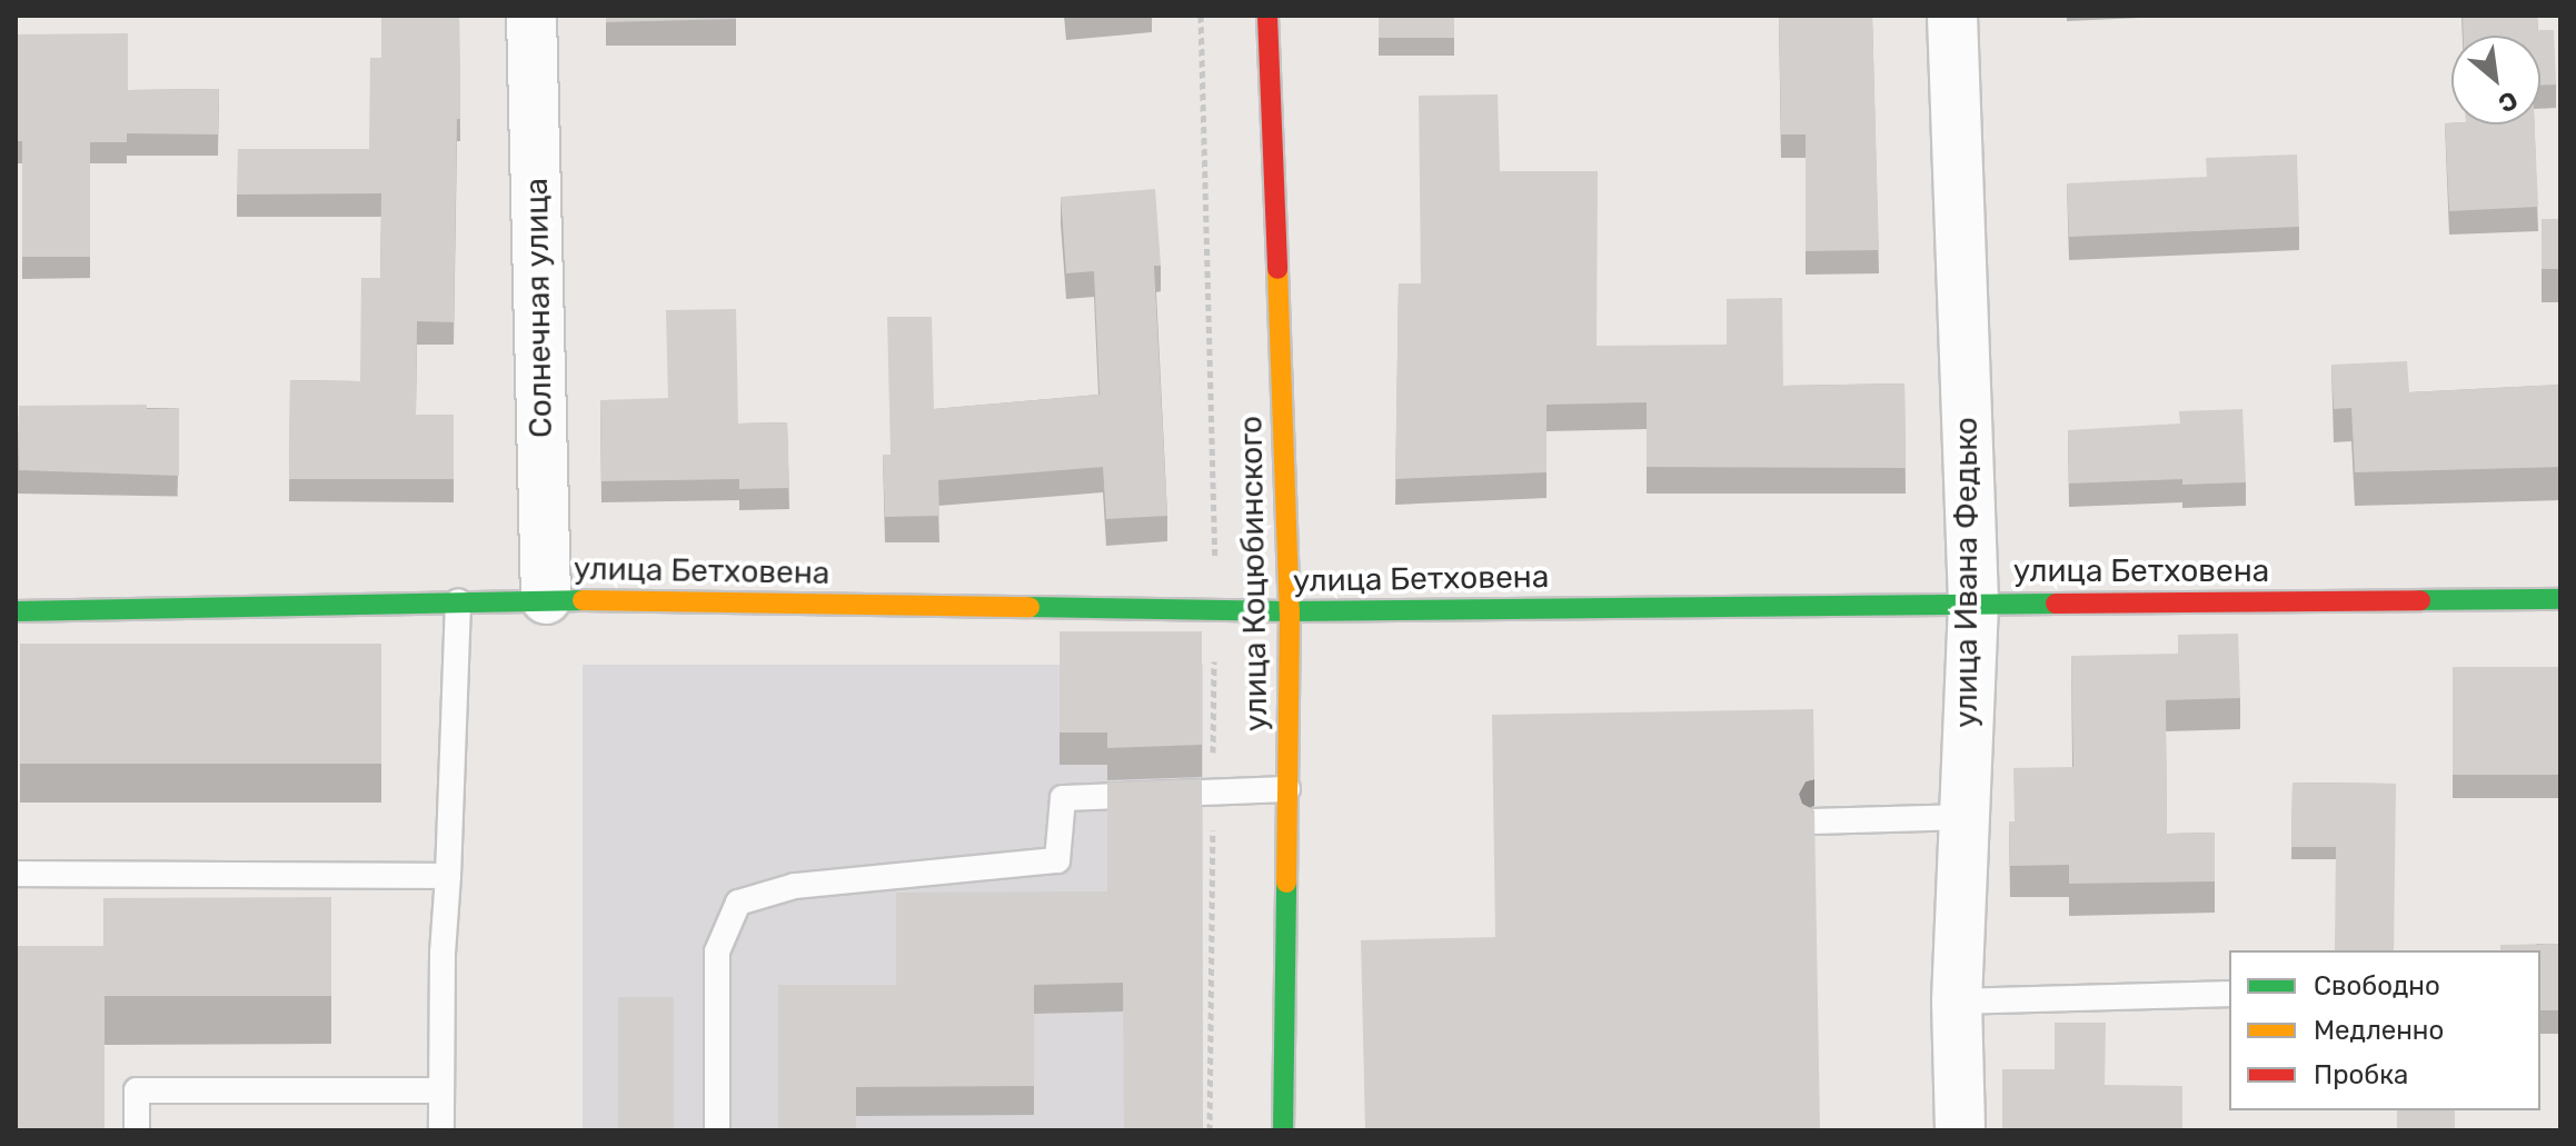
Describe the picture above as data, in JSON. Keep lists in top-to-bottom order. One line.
{"streets":{"street":["Солнечная улица","улица Бетховена","улица Ивана Федько","улица Коцюбинского"]},"crossings":[["Солнечная улица","улица Бетховена"],["улица Бетховена","улица Ивана Федько"],["улица Бетховена","улица Коцюбинского"]],"legend":["Свободно","Медленно","Пробка"],"north":"bottom right"}
